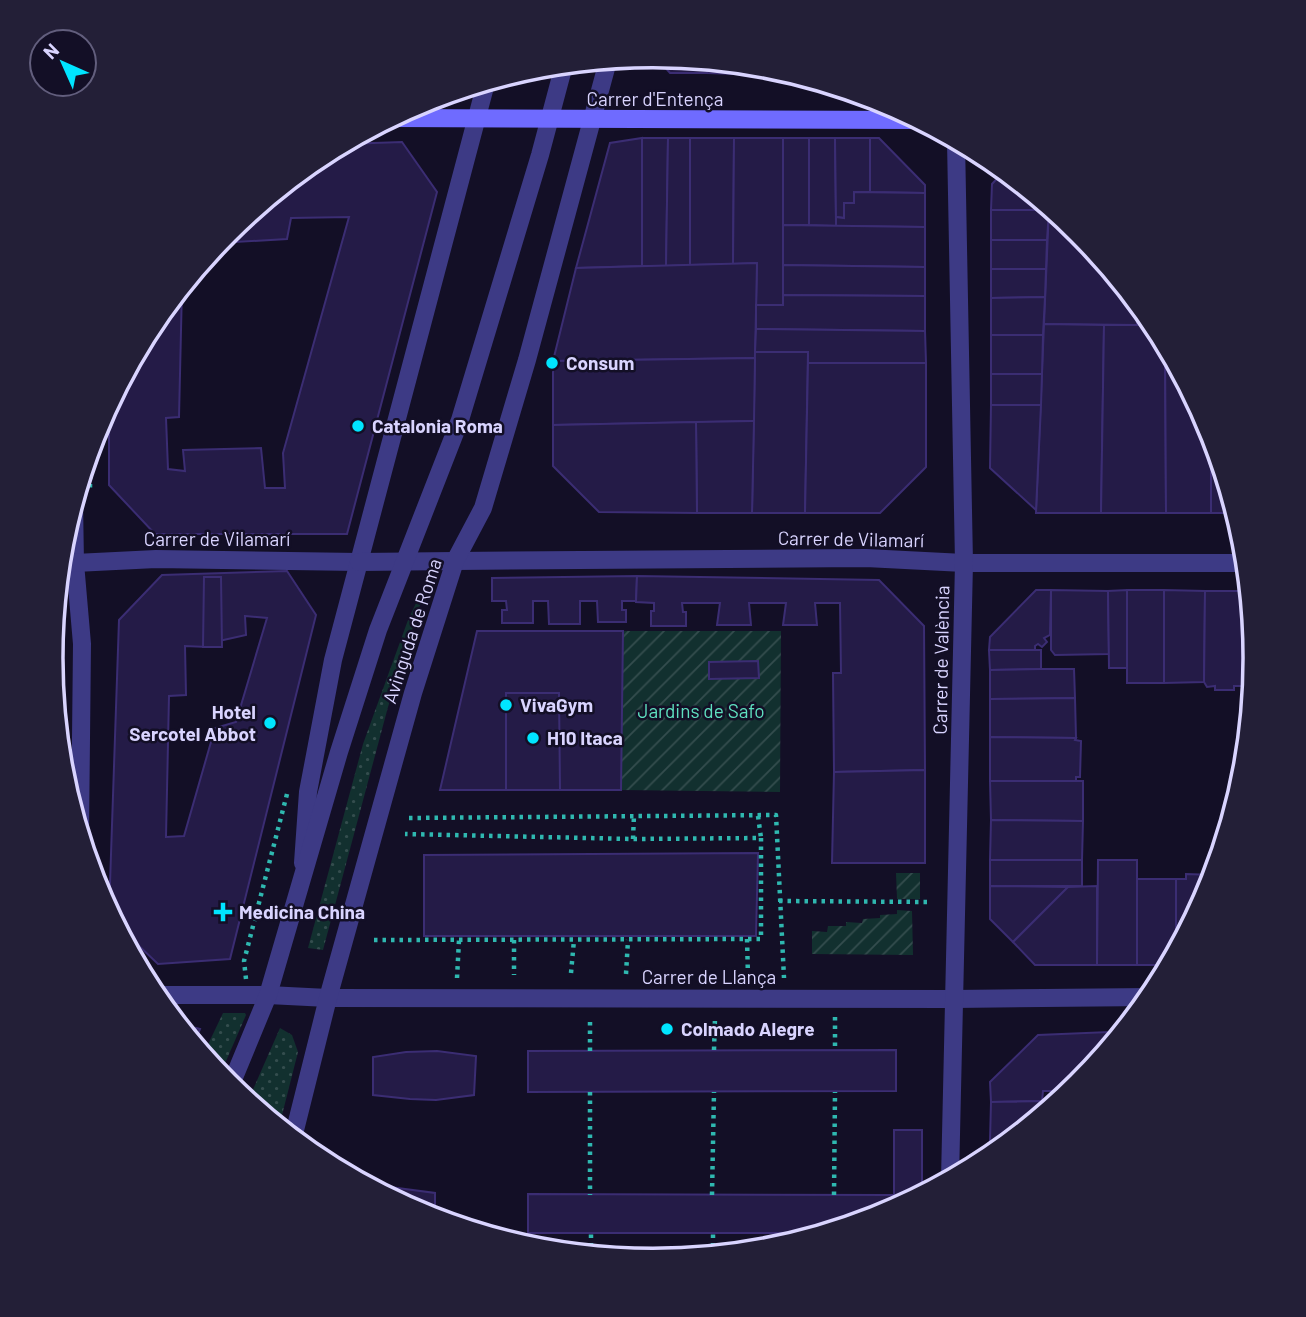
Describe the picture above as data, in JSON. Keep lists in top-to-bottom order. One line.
{"streets":{"main road":["Carrer d'Entença"],"street":["Carrer de Vilamarí","Avinguda de Roma","Carrer de València","Carrer de Llança"]},"crossings":[["Carrer d'Entença","Avinguda de Roma"],["Carrer de Vilamarí","Avinguda de Roma"],["Carrer de Vilamarí","Carrer de València"],["Avinguda de Roma","Carrer de Llança"],["Carrer de València","Carrer de Llança"]],"parks":["Jardins de Safo"],"places":{"other":["Consum","Catalonia Roma","VivaGym","Hotel Sercotel Abbot","H10 Itaca","Colmado Alegre"],"health":["Medicina China"]},"north":"top left"}
